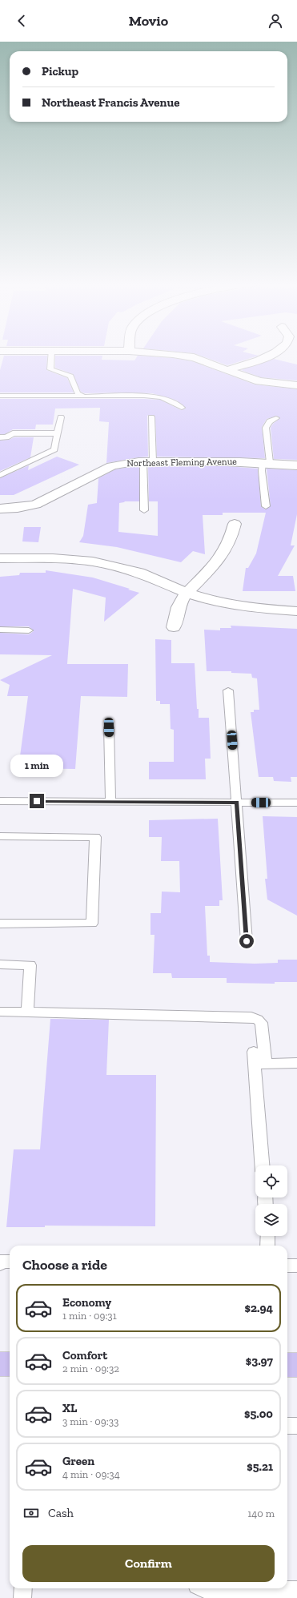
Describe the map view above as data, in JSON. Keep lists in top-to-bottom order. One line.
{"streets":{"street":["Northeast Fleming Avenue"]},"page":{"header":"Movio","banner":["Pickup","Northeast Francis Avenue"],"bubble":"1 min","heading":"Choose a ride","list":[{"name":"Economy","note":"1 min · 09:31","value":"$2.94"},{"name":"Comfort","note":"2 min · 09:32","value":"$3.97"},{"name":"XL","note":"3 min · 09:33","value":"$5.00"},{"name":"Green","note":"4 min · 09:34","value":"$5.21"}],"pay":["Cash","140 m"],"buttons":"Confirm"}}
